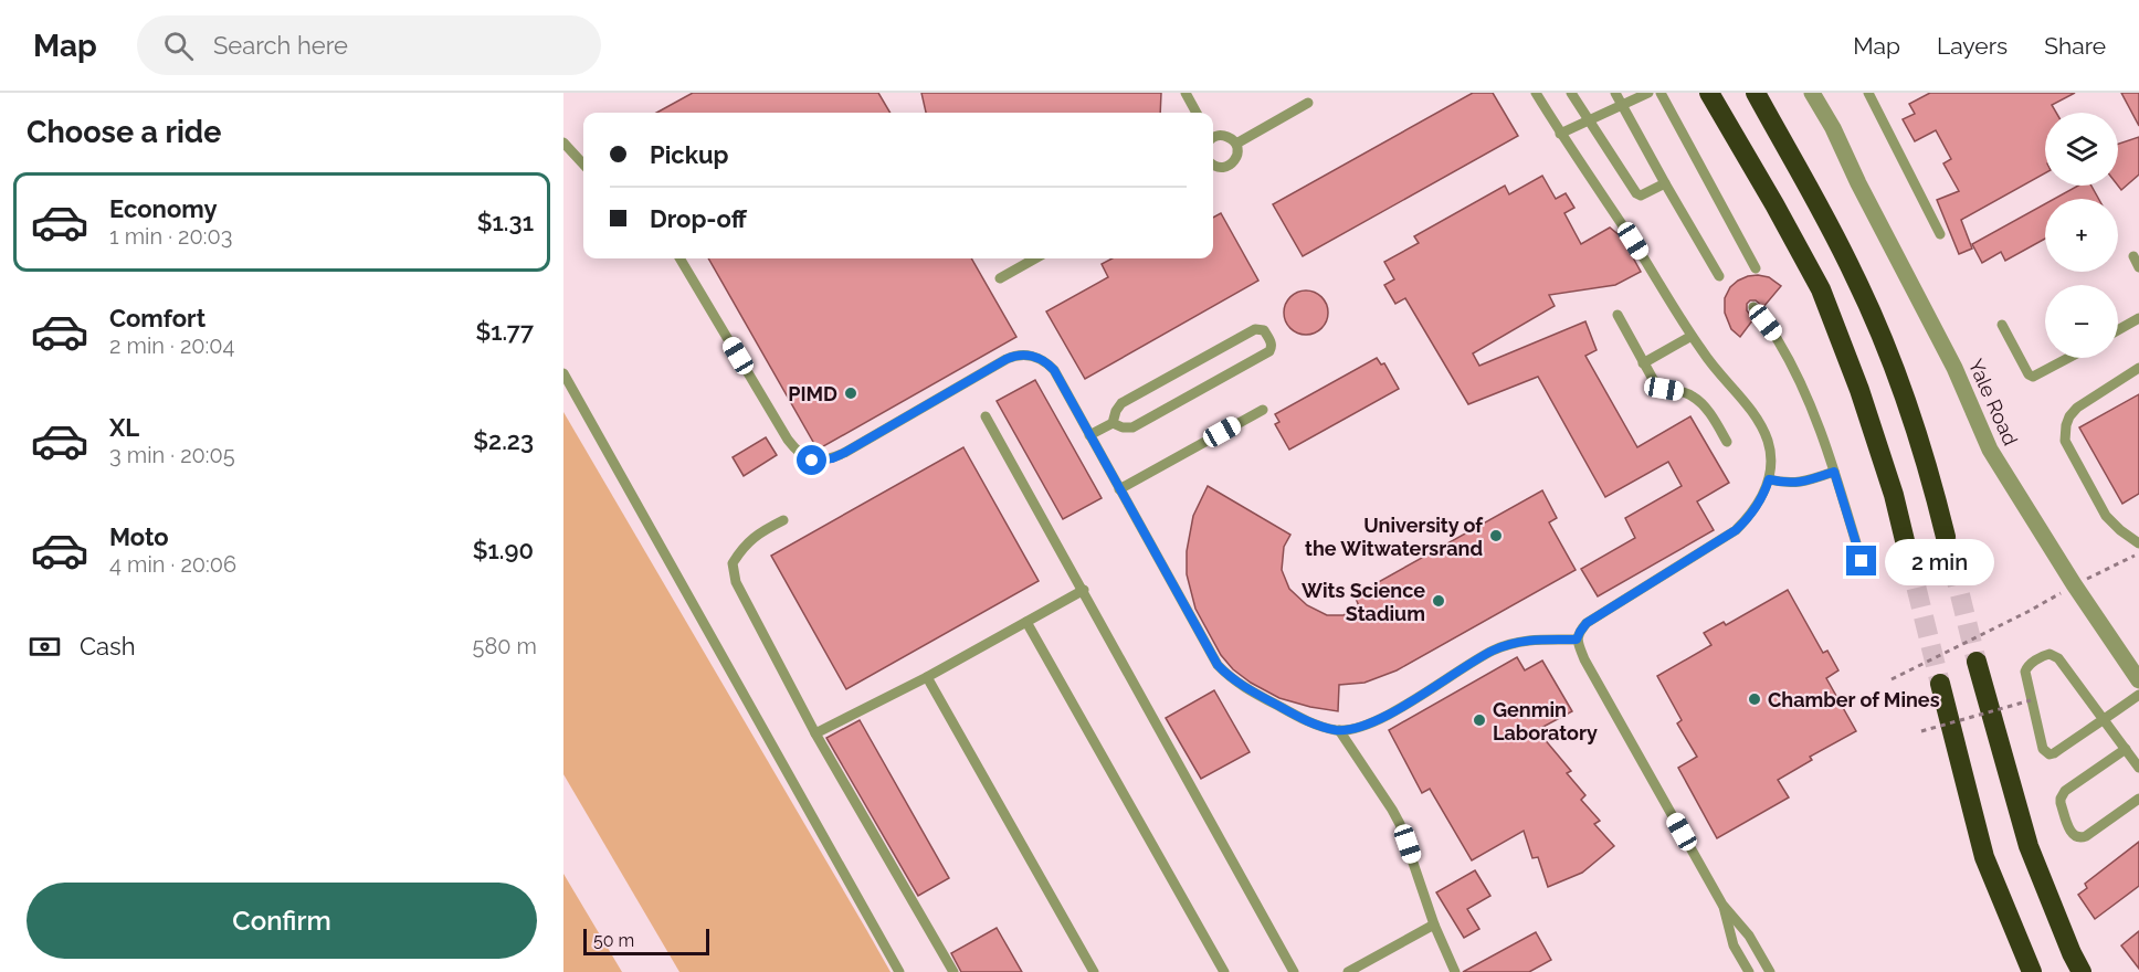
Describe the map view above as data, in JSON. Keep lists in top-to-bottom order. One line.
{"streets":{"street":["Yale Road"]},"places":["PIMD","University of the Witwatersrand","Wits Science Stadium","Chamber of Mines","Genmin Laboratory"],"scale_bar":"50 m","page":{"header":"Map","search":"Search here","nav":["Map","Layers","Share"],"heading":"Choose a ride","map_buttons":["+","−"],"banner":["Pickup","Drop-off"],"list":[{"name":"Economy","note":"1 min · 20:03","value":"$1.31"},{"name":"Comfort","note":"2 min · 20:04","value":"$1.77"},{"name":"XL","note":"3 min · 20:05","value":"$2.23"},{"name":"Moto","note":"4 min · 20:06","value":"$1.90"}],"bubble":"2 min","pay":["Cash","580 m"],"buttons":"Confirm","scale":"50 m"}}
